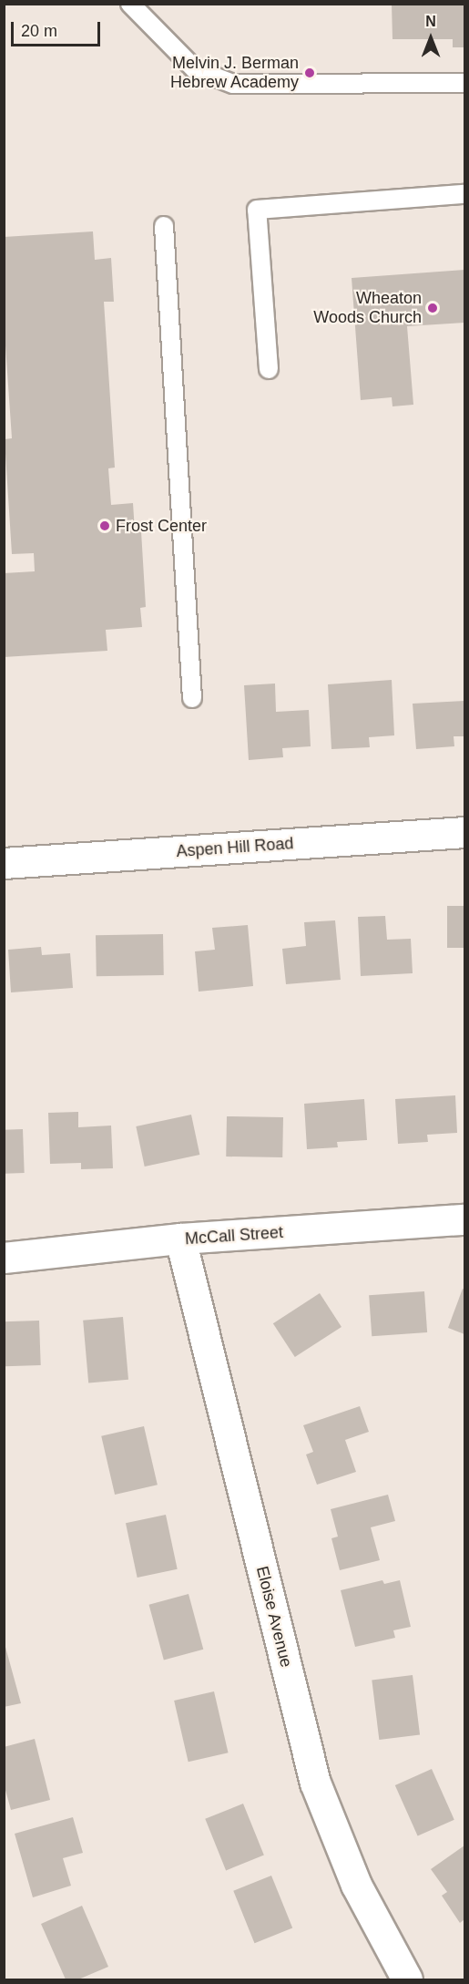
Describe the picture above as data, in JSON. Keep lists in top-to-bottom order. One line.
{"streets":{"street":["Aspen Hill Road","McCall Street","Eloise Avenue"]},"crossings":[["McCall Street","Eloise Avenue"]],"places":["Melvin J. Berman Hebrew Academy","Wheaton Woods Church","Frost Center"],"scale_bar":"20 m","north":"top"}
